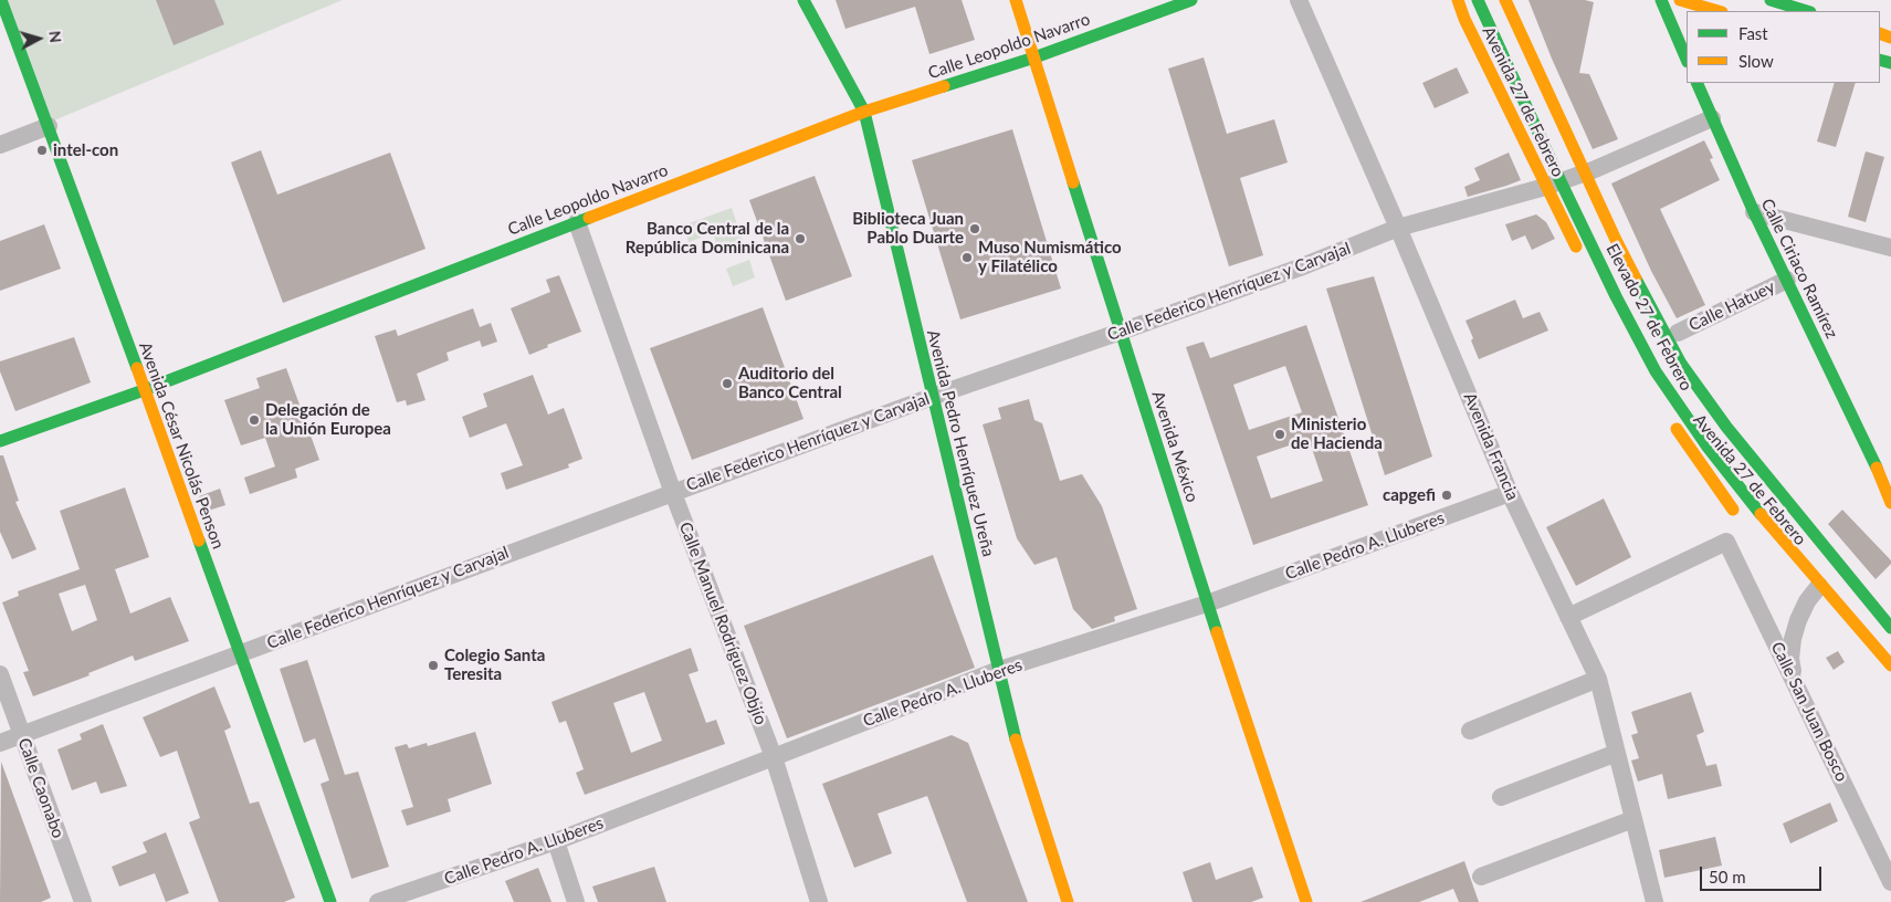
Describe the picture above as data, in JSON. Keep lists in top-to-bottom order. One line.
{"streets":{"main road":["Calle Leopoldo Navarro","Avenida 27 de Febrero","Calle Ciriaco Ramírez","Elevado 27 de Febrero","Avenida Pedro Henríquez Ureña","Avenida César Nicolás Penson","Avenida México"],"street":["Calle Federico Henríquez y Carvajal","Calle Hatuey","Avenida Francia","Calle Pedro A. Lluberes","Calle Manuel Rodríguez Objío","Calle San Juan Bosco","Calle Caonabo"]},"crossings":[["Calle Leopoldo Navarro","Avenida Pedro Henríquez Ureña"],["Calle Leopoldo Navarro","Avenida César Nicolás Penson"],["Calle Leopoldo Navarro","Avenida México"],["Calle Leopoldo Navarro","Calle Manuel Rodríguez Objío"],["Avenida 27 de Febrero","Calle Federico Henríquez y Carvajal"],["Avenida 27 de Febrero","Calle Hatuey"],["Calle Ciriaco Ramírez","Calle Federico Henríquez y Carvajal"],["Calle Ciriaco Ramírez","Calle Hatuey"],["Calle Federico Henríquez y Carvajal","Avenida Pedro Henríquez Ureña"],["Calle Federico Henríquez y Carvajal","Avenida César Nicolás Penson"],["Calle Federico Henríquez y Carvajal","Avenida México"],["Calle Federico Henríquez y Carvajal","Avenida Francia"],["Calle Federico Henríquez y Carvajal","Calle Manuel Rodríguez Objío"],["Calle Federico Henríquez y Carvajal","Calle Caonabo"],["Avenida Pedro Henríquez Ureña","Calle Pedro A. Lluberes"],["Avenida México","Calle Pedro A. Lluberes"],["Avenida Francia","Calle Pedro A. Lluberes"],["Avenida Francia","Calle San Juan Bosco"],["Calle Pedro A. Lluberes","Calle Manuel Rodríguez Objío"]],"places":["intel-con","Biblioteca Juan Pablo Duarte","Banco Central de la República Dominicana","Muso Numismático y Filatélico","Auditorio del Banco Central","Delegación de la Unión Europea","Ministerio de Hacienda","capgefi","Colegio Santa Teresita"],"legend":["Fast","Slow"],"scale_bar":"50 m","north":"right"}
